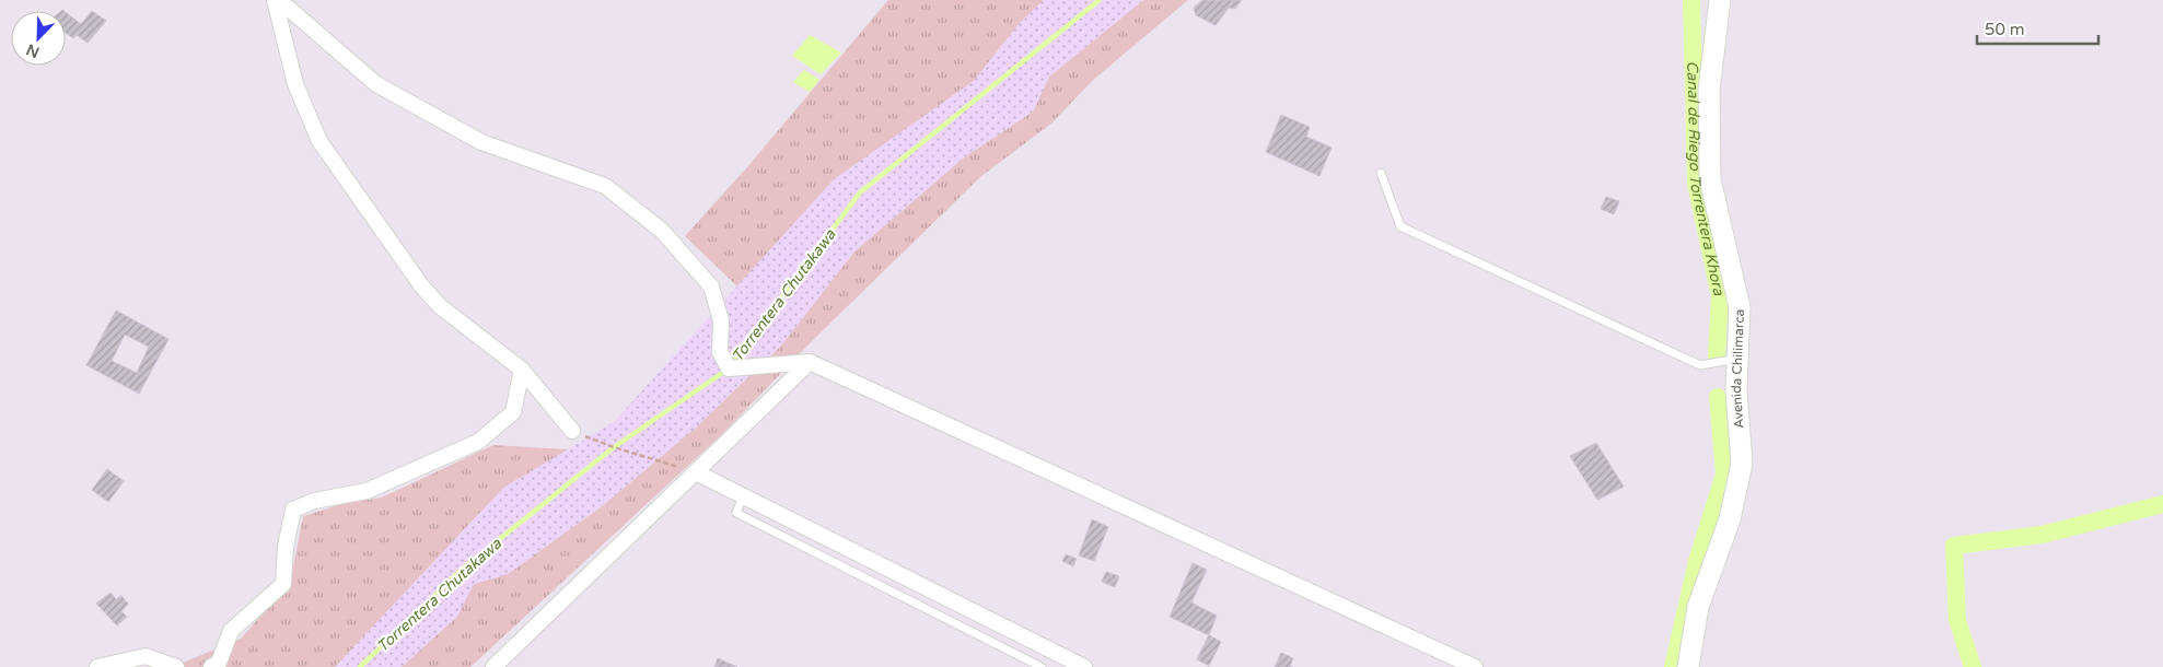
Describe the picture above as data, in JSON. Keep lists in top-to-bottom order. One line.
{"streets":{"street":["Avenida Chilimarca"]},"water":["Canal de Riego Torrentera Khora","Torrentera Chutakawa"],"scale_bar":"50 m","north":"bottom left"}
